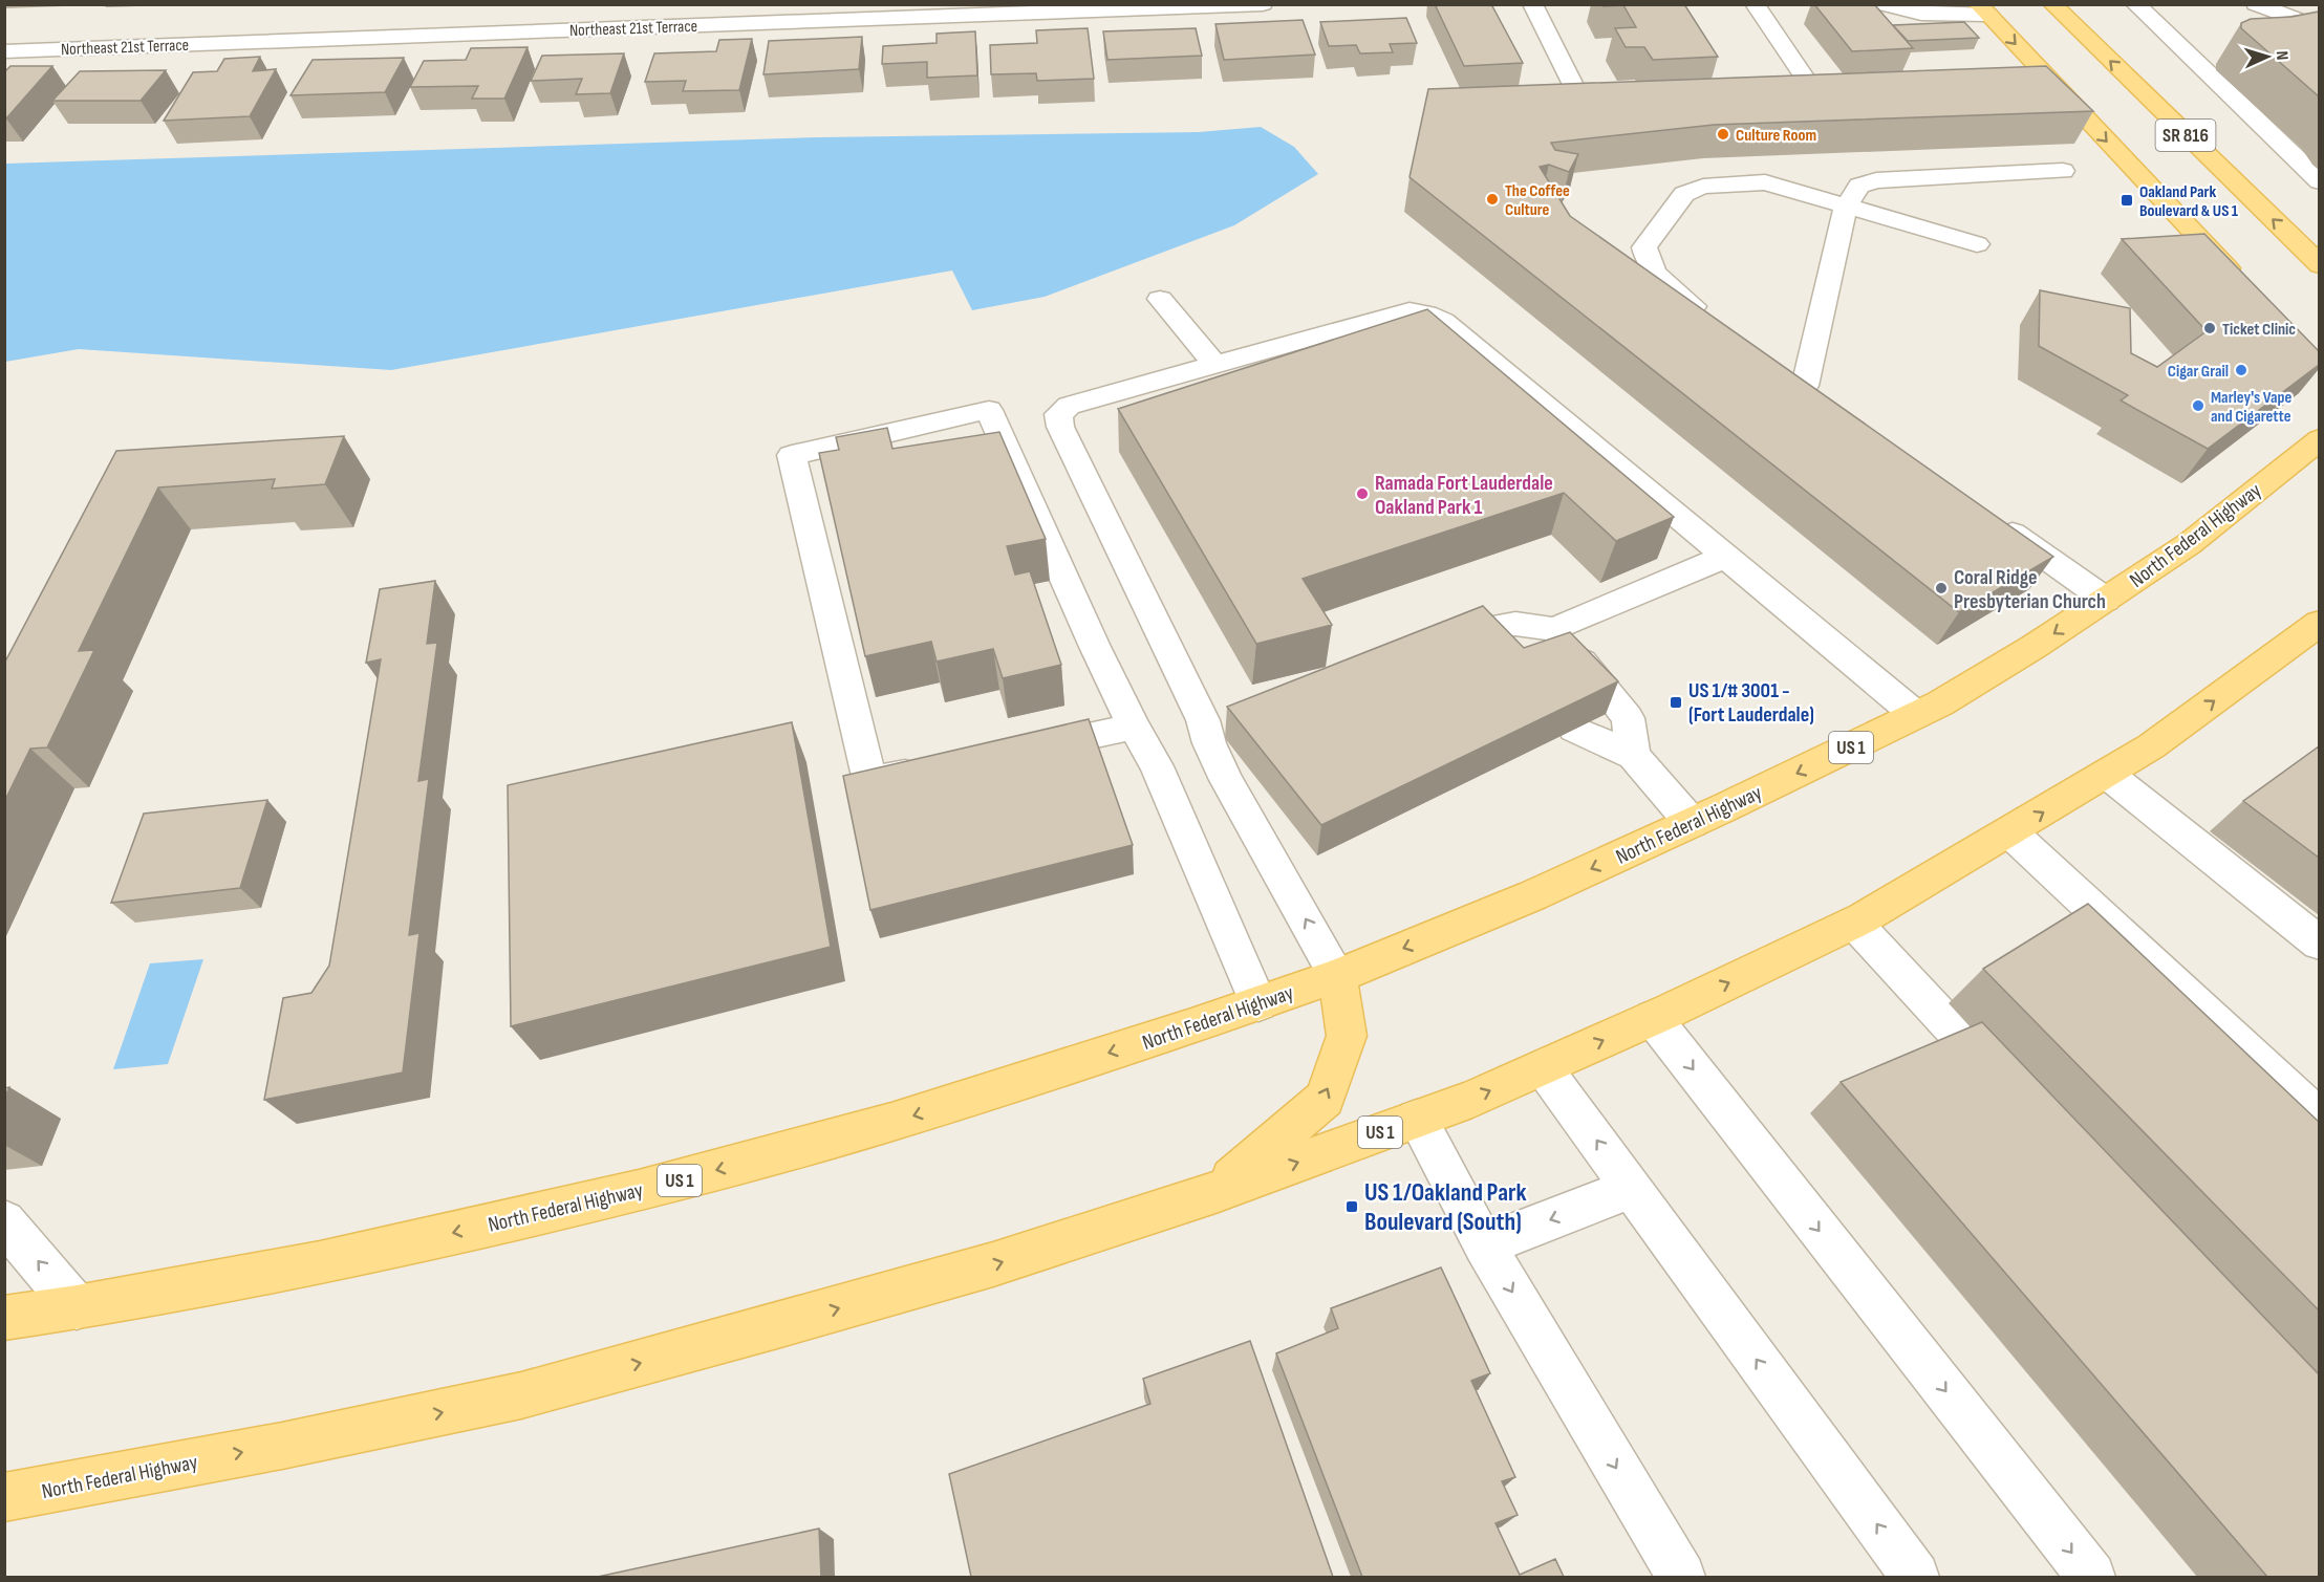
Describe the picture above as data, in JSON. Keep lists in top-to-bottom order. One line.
{"streets":{"main road":["SR 816","North Federal Highway","US 1"],"street":["Northeast 21st Terrace"]},"places":{"other":["Culture Room","The Coffee Culture","Ticket Clinic","Cigar Grail","Marley's Vape and Cigarette","Ramada Fort Lauderdale Oakland Park 1","Coral Ridge Presbyterian Church"],"transit":["Oakland Park Boulevard & US 1","US 1/# 3001 - (Fort Lauderdale)","US 1/Oakland Park Boulevard (South)"]},"north":"right"}
